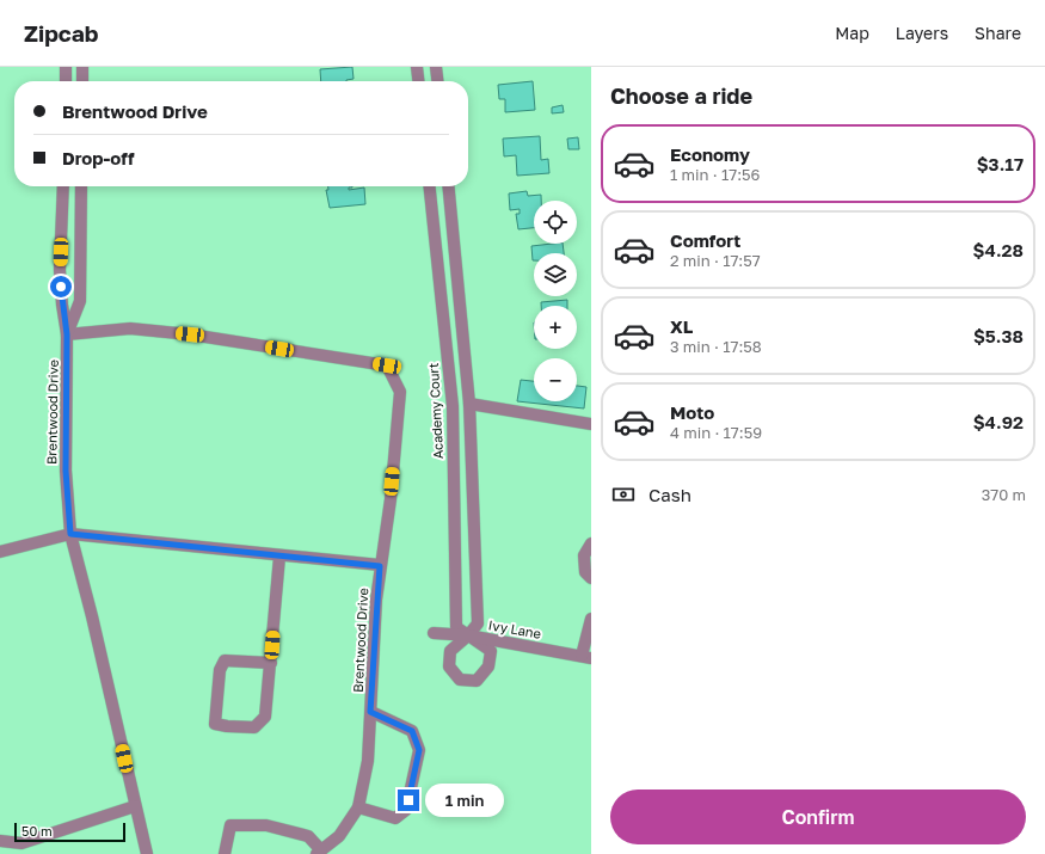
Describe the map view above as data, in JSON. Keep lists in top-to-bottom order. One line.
{"streets":{"street":["Academy Court","Brentwood Drive","Ivy Lane"]},"crossings":[["Academy Court","Ivy Lane"]],"scale_bar":"50 m","page":{"header":"Zipcab","nav":["Map","Layers","Share"],"heading":"Choose a ride","banner":["Brentwood Drive","Drop-off"],"list":[{"name":"Economy","note":"1 min · 17:56","value":"$3.17"},{"name":"Comfort","note":"2 min · 17:57","value":"$4.28"},{"name":"XL","note":"3 min · 17:58","value":"$5.38"},{"name":"Moto","note":"4 min · 17:59","value":"$4.92"}],"map_buttons":["+","−"],"pay":["Cash","370 m"],"buttons":"Confirm","bubble":"1 min","scale":"50 m"}}
